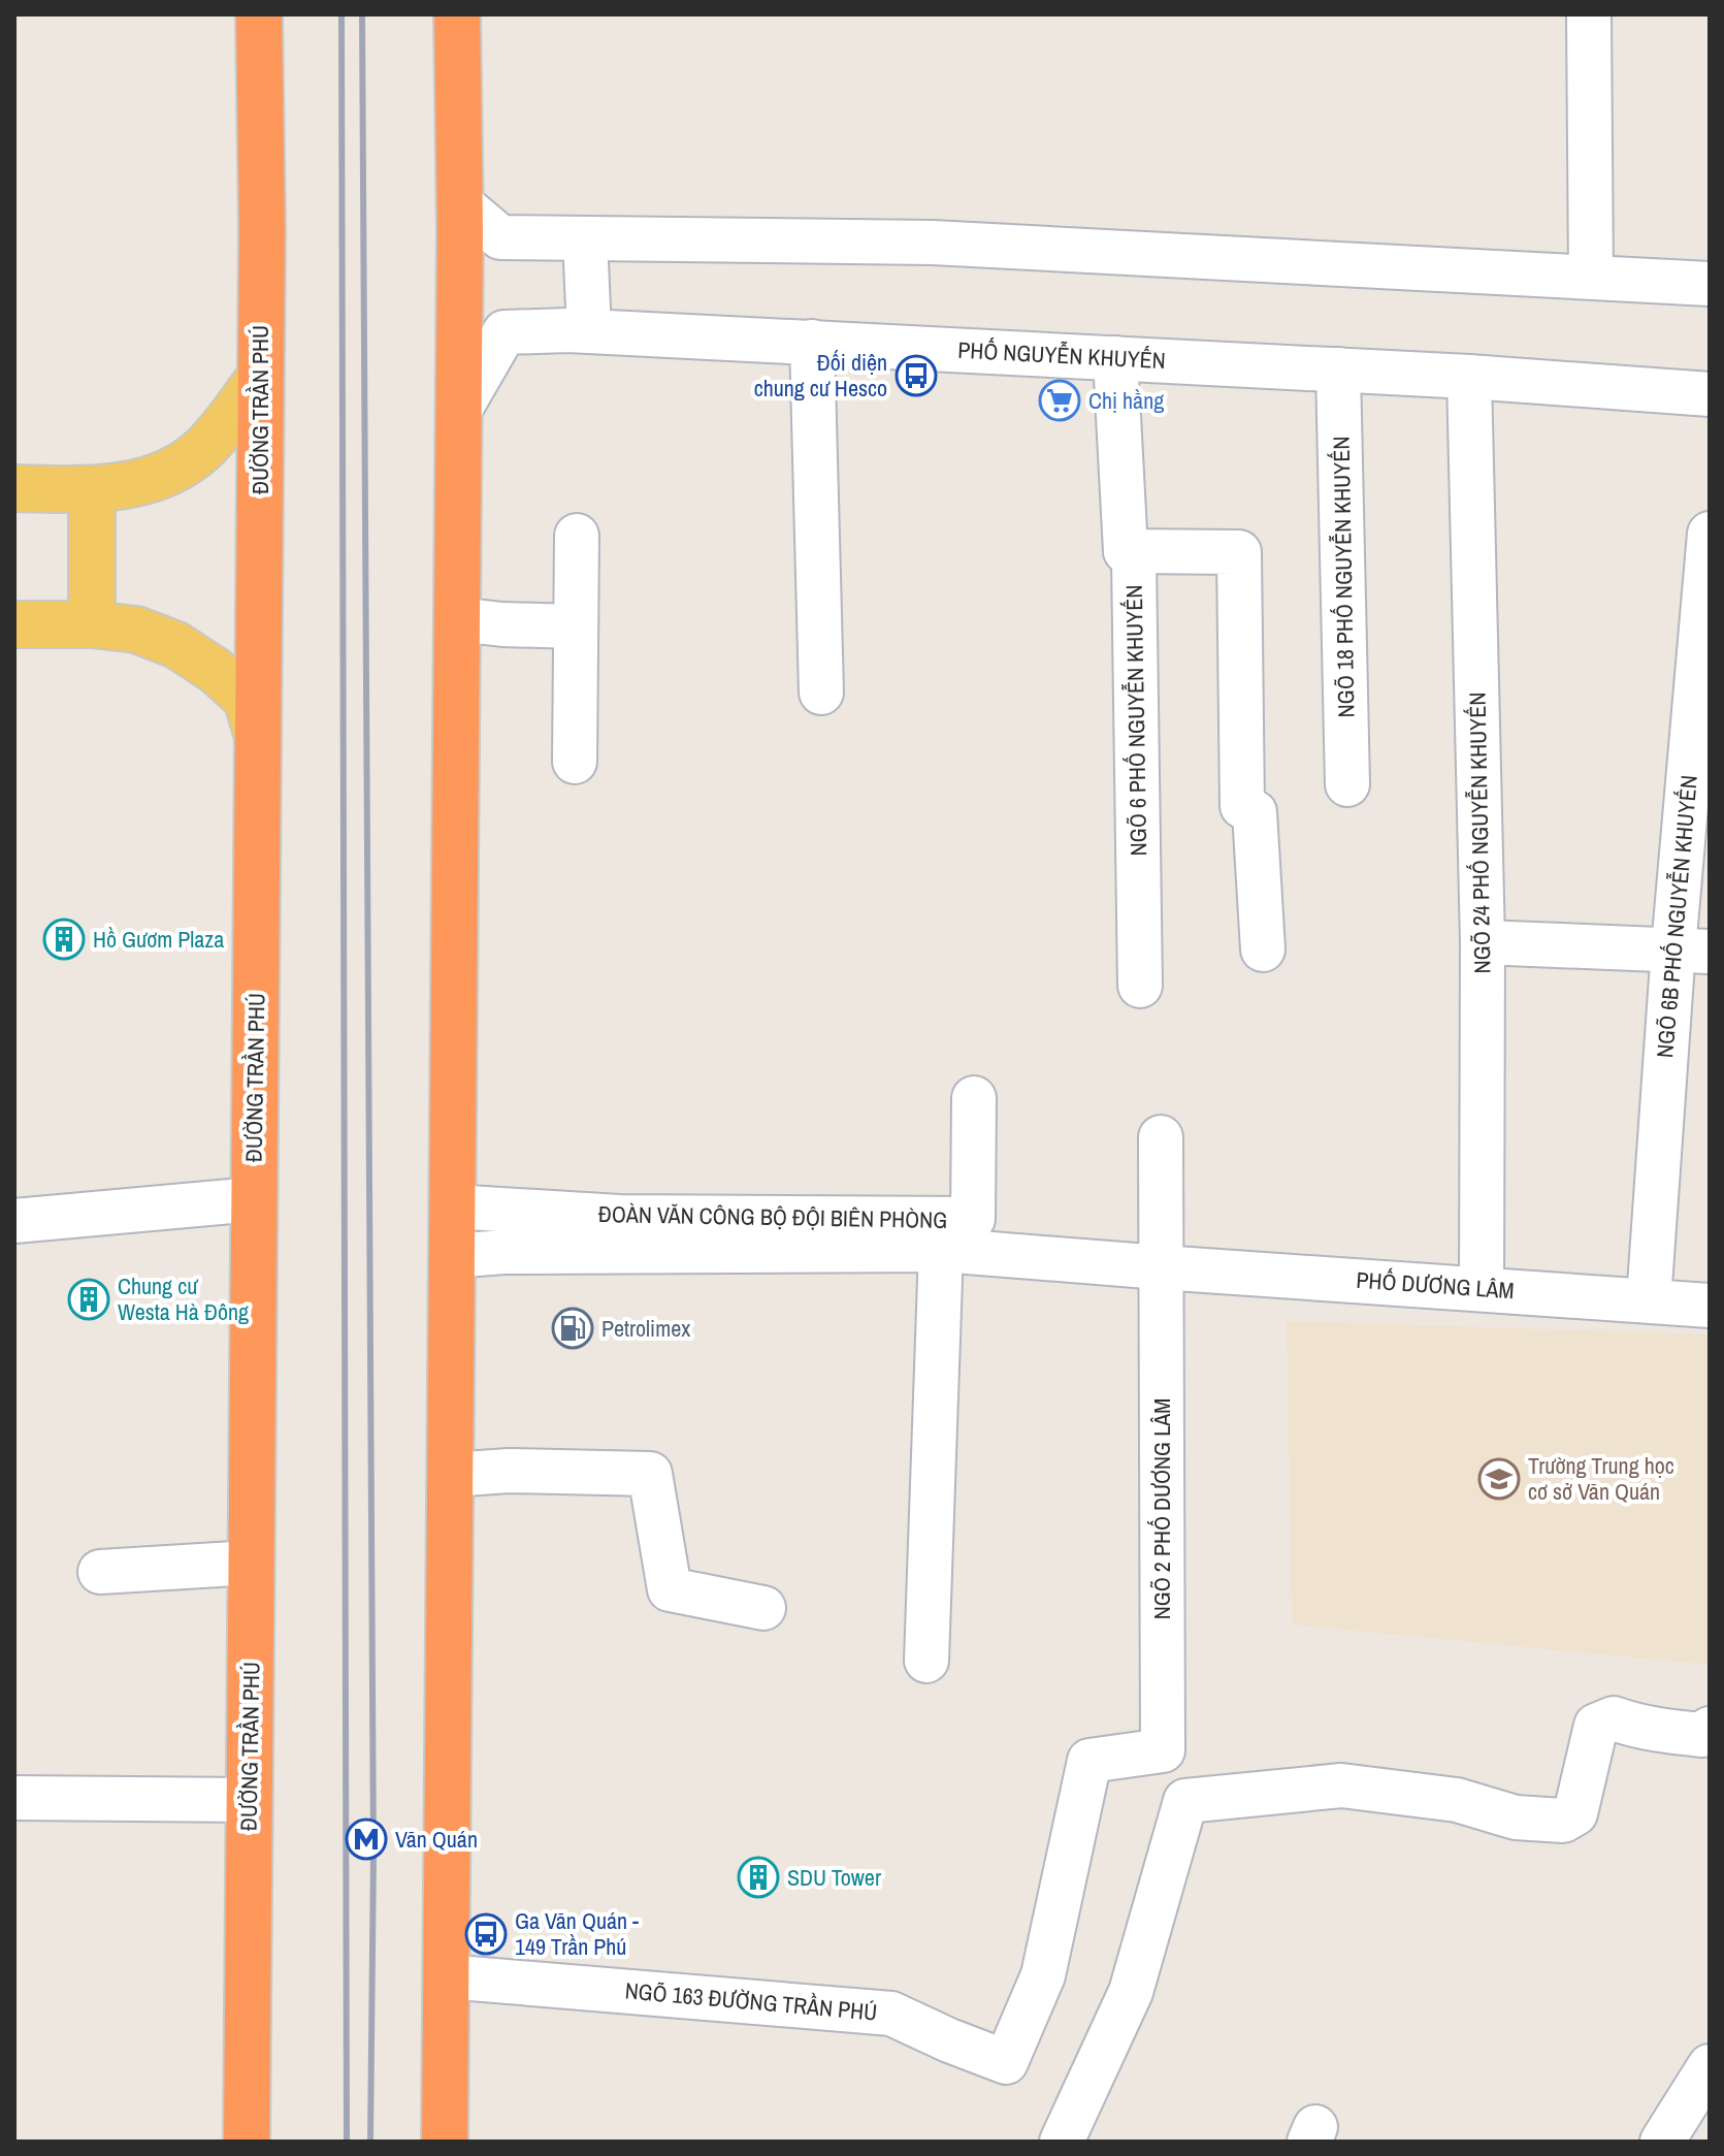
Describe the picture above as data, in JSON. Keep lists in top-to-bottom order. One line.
{"streets":{"highway":["ĐƯỜNG TRẦN PHÚ"],"street":["PHỐ NGUYỄN KHUYẾN","NGÕ 18 PHỐ NGUYỄN KHUYẾN","NGÕ 6 PHỐ NGUYỄN KHUYẾN","NGÕ 24 PHỐ NGUYỄN KHUYẾN","NGÕ 6B PHỐ NGUYỄN KHUYẾN","ĐOÀN VĂN CÔNG BỘ ĐỘI BIÊN PHÒNG","PHỐ DƯƠNG LÂM","NGÕ 2 PHỐ DƯƠNG LÂM","NGÕ 163 ĐƯỜNG TRẦN PHÚ"]},"crossings":[["PHỐ NGUYỄN KHUYẾN","NGÕ 18 PHỐ NGUYỄN KHUYẾN"],["PHỐ NGUYỄN KHUYẾN","NGÕ 6 PHỐ NGUYỄN KHUYẾN"],["PHỐ NGUYỄN KHUYẾN","NGÕ 24 PHỐ NGUYỄN KHUYẾN"],["NGÕ 24 PHỐ NGUYỄN KHUYẾN","PHỐ DƯƠNG LÂM"],["NGÕ 6B PHỐ NGUYỄN KHUYẾN","PHỐ DƯƠNG LÂM"],["PHỐ DƯƠNG LÂM","NGÕ 2 PHỐ DƯƠNG LÂM"],["NGÕ 2 PHỐ DƯƠNG LÂM","NGÕ 163 ĐƯỜNG TRẦN PHÚ"]],"places":{"bus stop":["Đối diện chung cư Hesco","Ga Văn Quán - 149 Trần Phú"],"supermarket":["Chị hằng"],"building":["Hồ Gươm Plaza","Chung cư Westa Hà Đông","SDU Tower"],"fuel station":["Petrolimex"],"school or university":["Trường Trung học cơ sở Văn Quán"],"metro station":["Văn Quán"]}}
